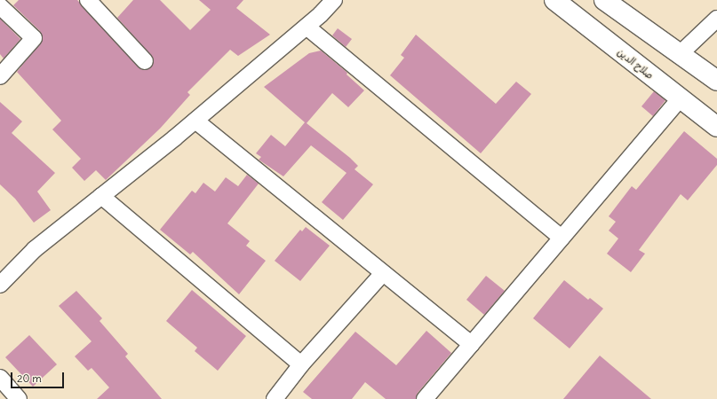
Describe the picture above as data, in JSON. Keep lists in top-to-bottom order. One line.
{"streets":{"highway":["صلاح الدين"]},"scale_bar":"20 m"}
